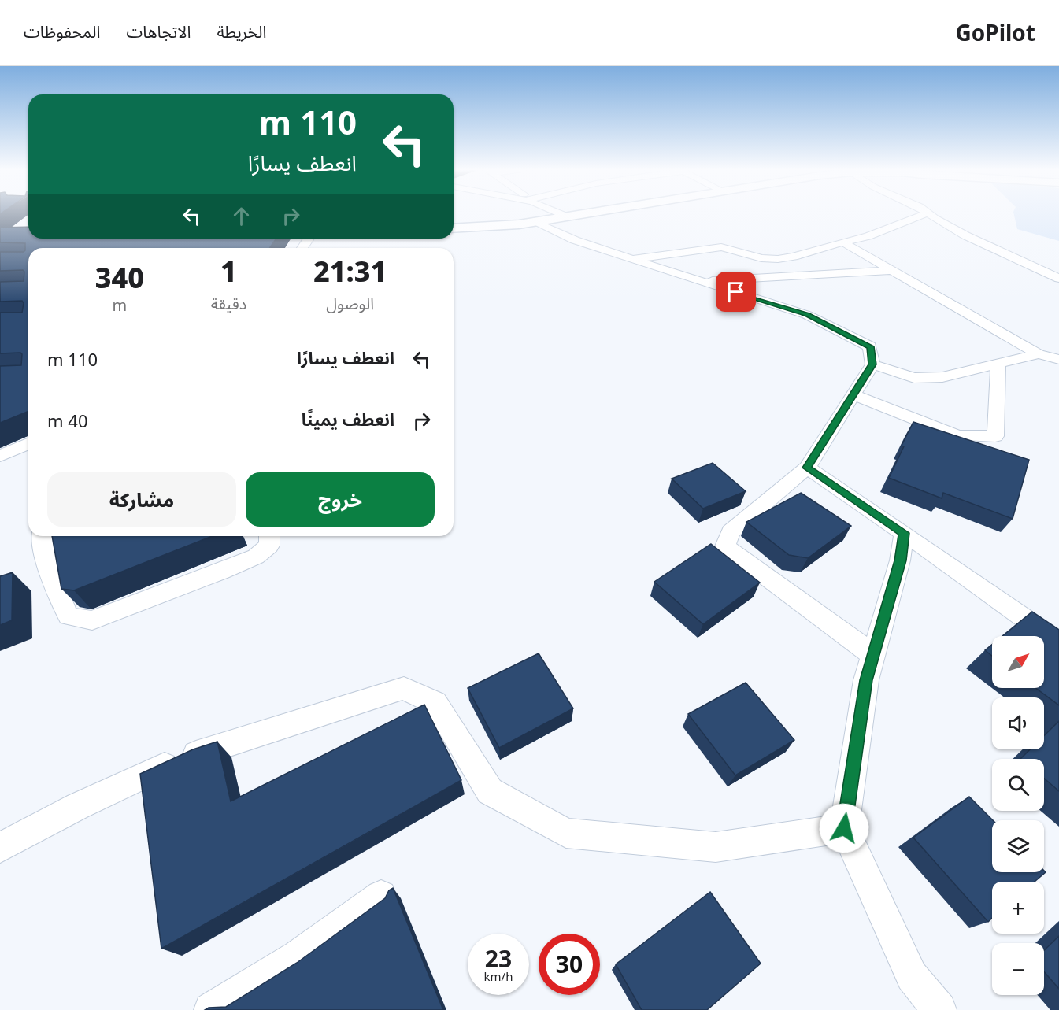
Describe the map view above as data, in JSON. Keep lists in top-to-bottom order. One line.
{"north":"top right","page":{"header":"GoPilot","nav":["الخريطة","الاتجاهات","المحفوظات"],"turn":["110 m","انعطف يسارًا"],"eta":["21:31","الوصول","1","دقيقة","340","m"],"list":[{"name":"انعطف يسارًا","value":"110 m"},{"name":"انعطف يمينًا","value":"40 m"}],"buttons":["خروج","مشاركة"],"map_buttons":["+","−"],"speed":"23 km/h","limit":"30"}}
